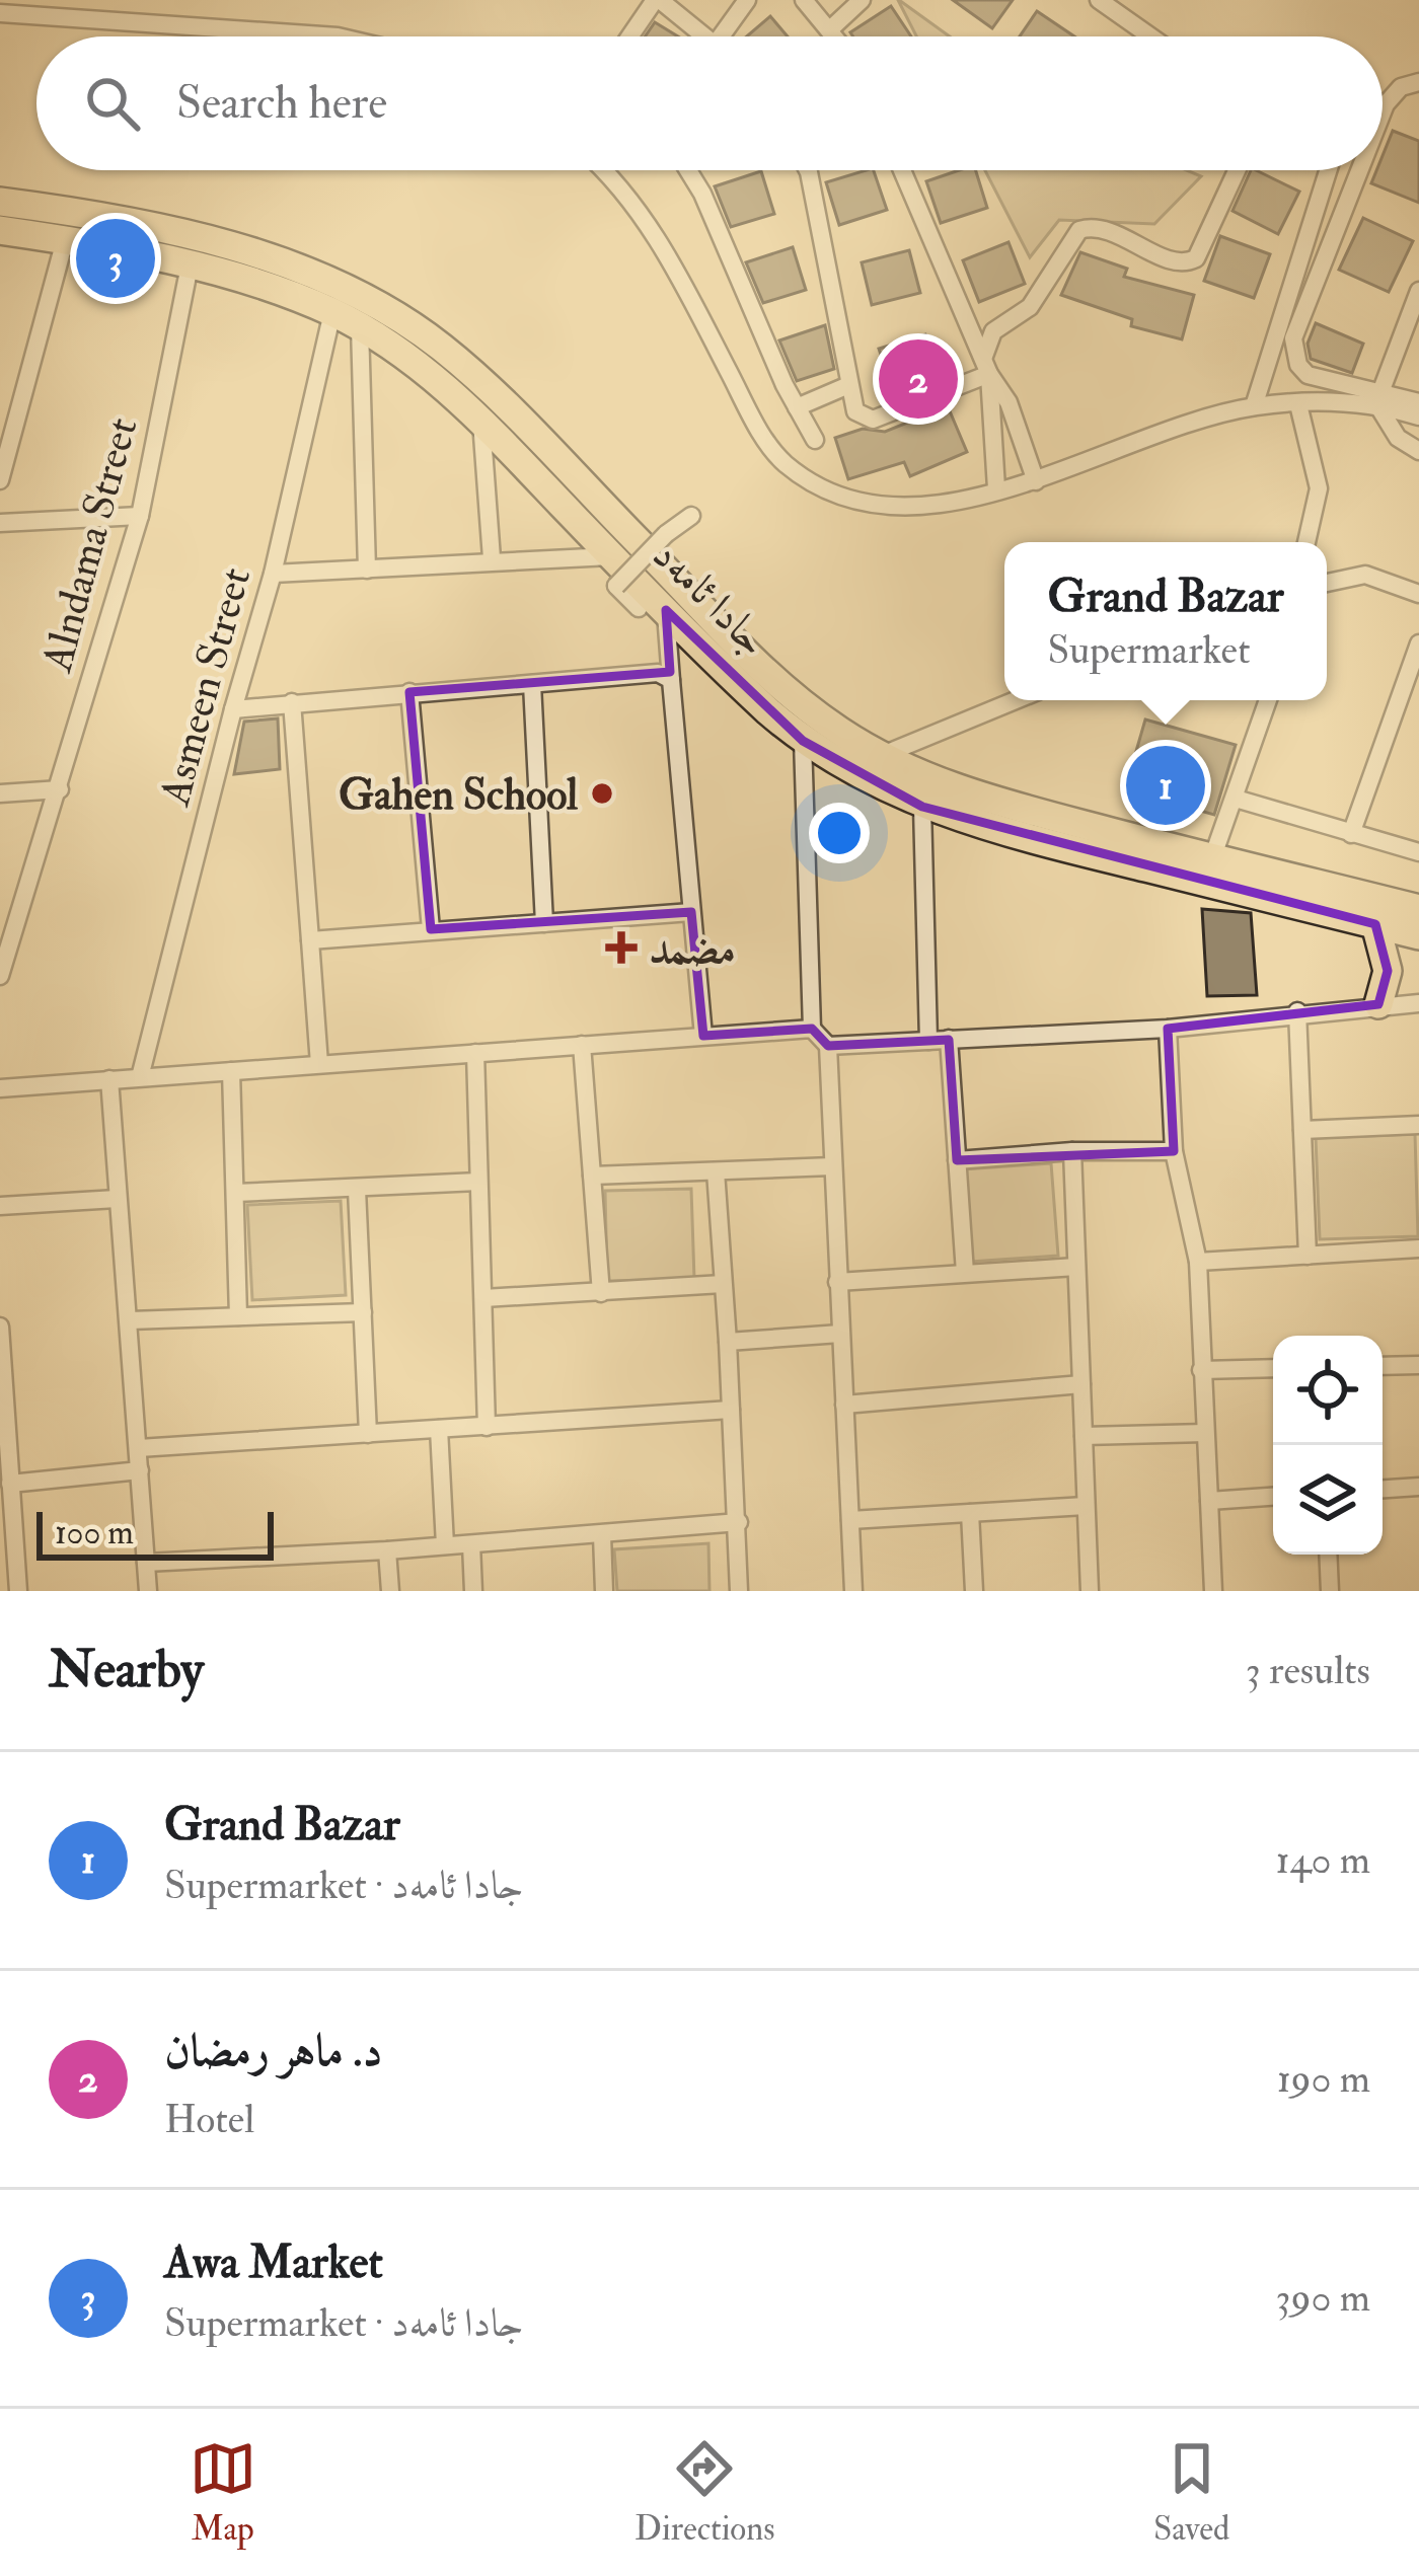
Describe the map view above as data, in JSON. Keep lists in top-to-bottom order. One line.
{"streets":{"main road":["جادا ئامەد"],"street":["Alndama Street","Asmeen Street"]},"crossings":[["Alndama Street","جادا ئامەد"],["جادا ئامەد","Asmeen Street"]],"places":{"other":["Gahen School"],"health":["مضمد"]},"scale_bar":"100 m","page":{"search":"Search here","pins":["3","2","1"],"popup":["Grand Bazar","Supermarket"],"scale":"100 m","heading":["Nearby","3 results"],"list":[{"mark":"1","name":"Grand Bazar","note":"Supermarket · جادا ئامەد","value":"140 m"},{"mark":"2","name":"د. ماهر رمضان","note":"Hotel","value":"190 m"},{"mark":"3","name":"Awa Market","note":"Supermarket · جادا ئامەد","value":"390 m"}],"nav":["Map","Directions","Saved"]}}
